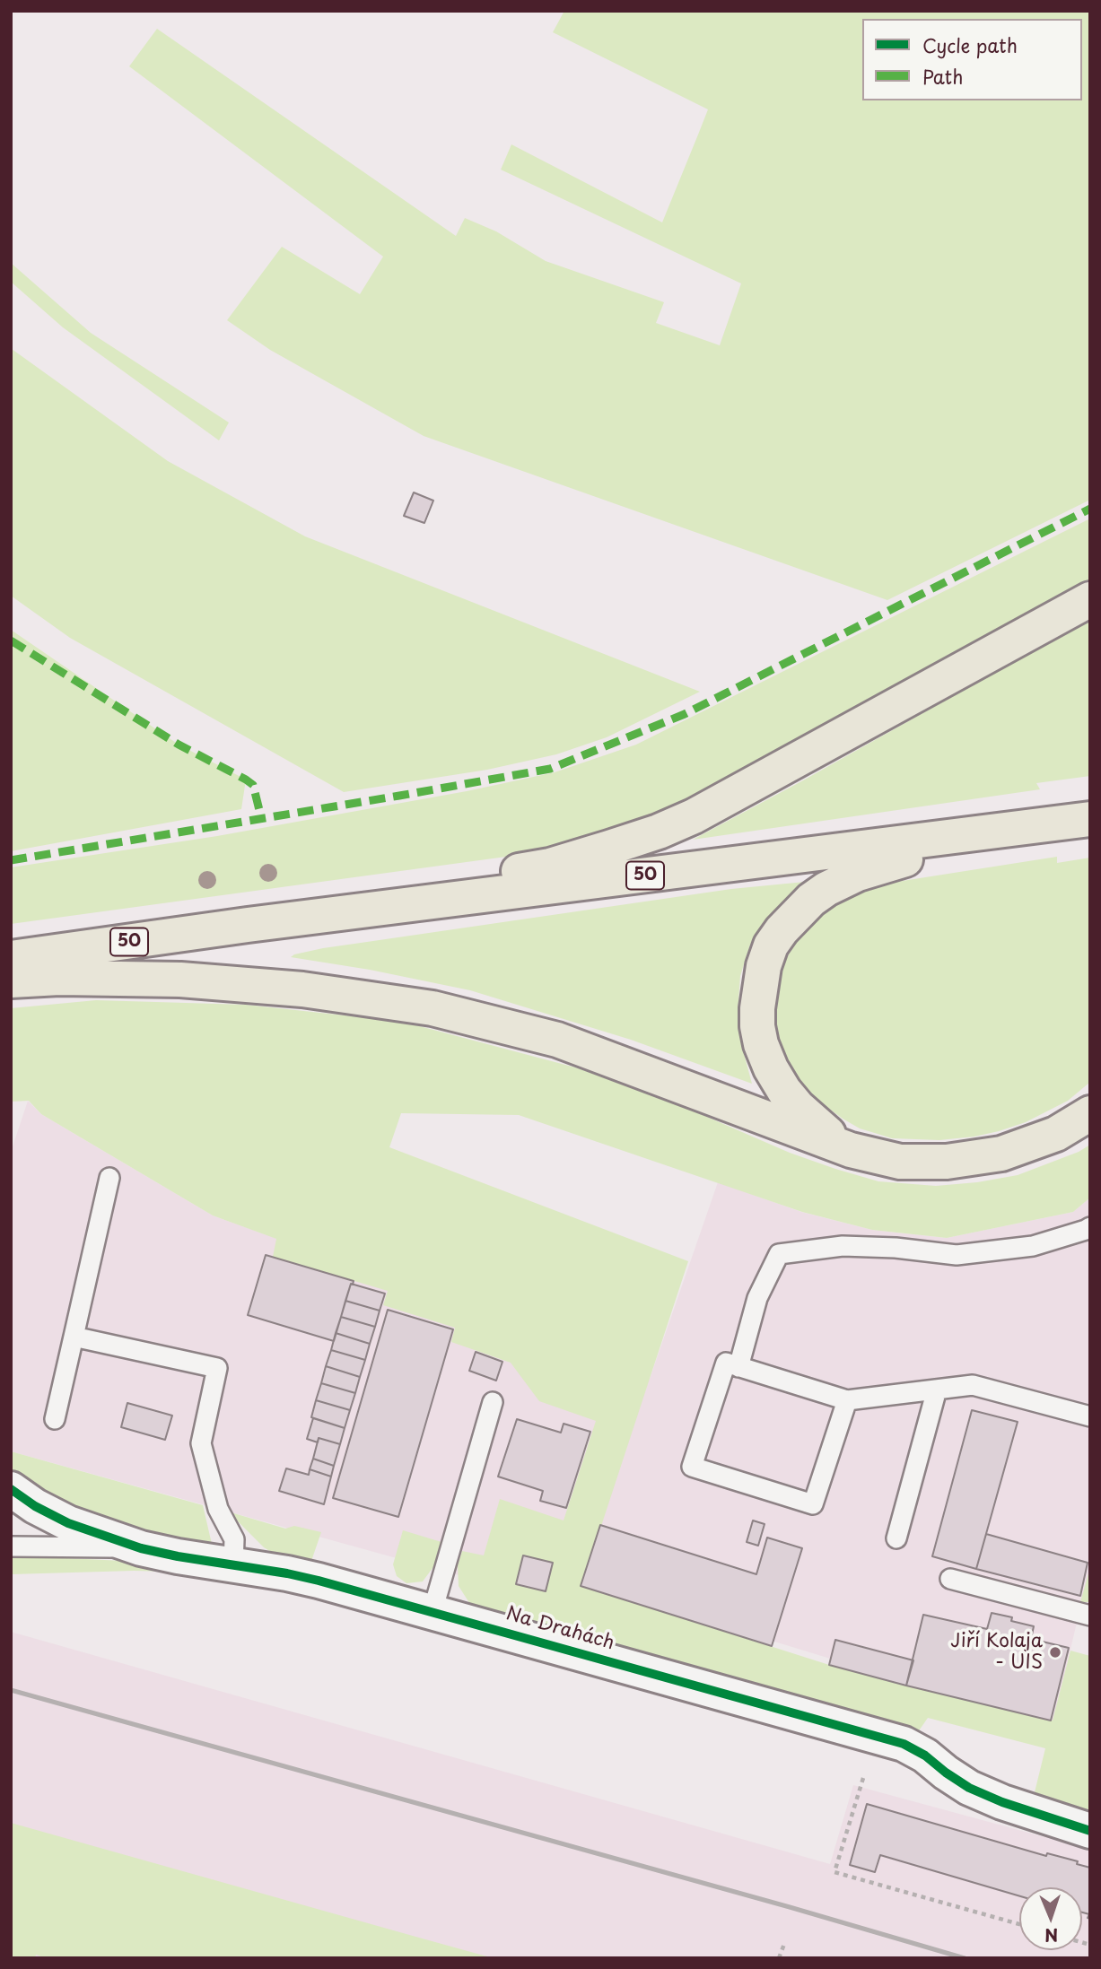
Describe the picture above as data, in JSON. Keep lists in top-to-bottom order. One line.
{"streets":{"main road":["50"],"street":["Na Drahách"]},"places":["Jiří Kolaja - UIS"],"legend":["Cycle path","Path"],"north":"bottom"}
